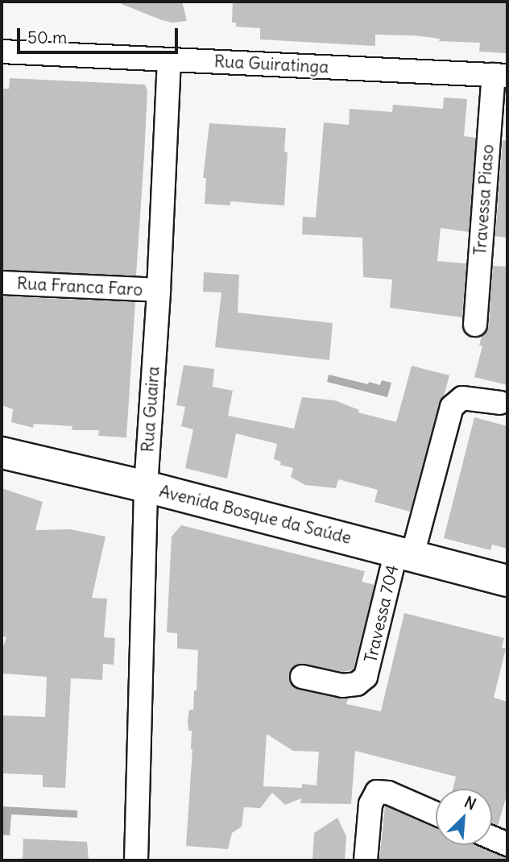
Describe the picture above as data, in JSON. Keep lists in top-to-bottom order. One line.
{"streets":{"street":["Rua Guiratinga","Travessa Piaso","Rua Franca Faro","Rua Guaira","Avenida Bosque da Saúde","Travessa 704"]},"crossings":[["Rua Guiratinga","Travessa Piaso"],["Rua Guiratinga","Rua Guaira"],["Rua Franca Faro","Rua Guaira"],["Rua Guaira","Avenida Bosque da Saúde"],["Avenida Bosque da Saúde","Travessa 704"]],"scale_bar":"50 m","north":"top right"}
